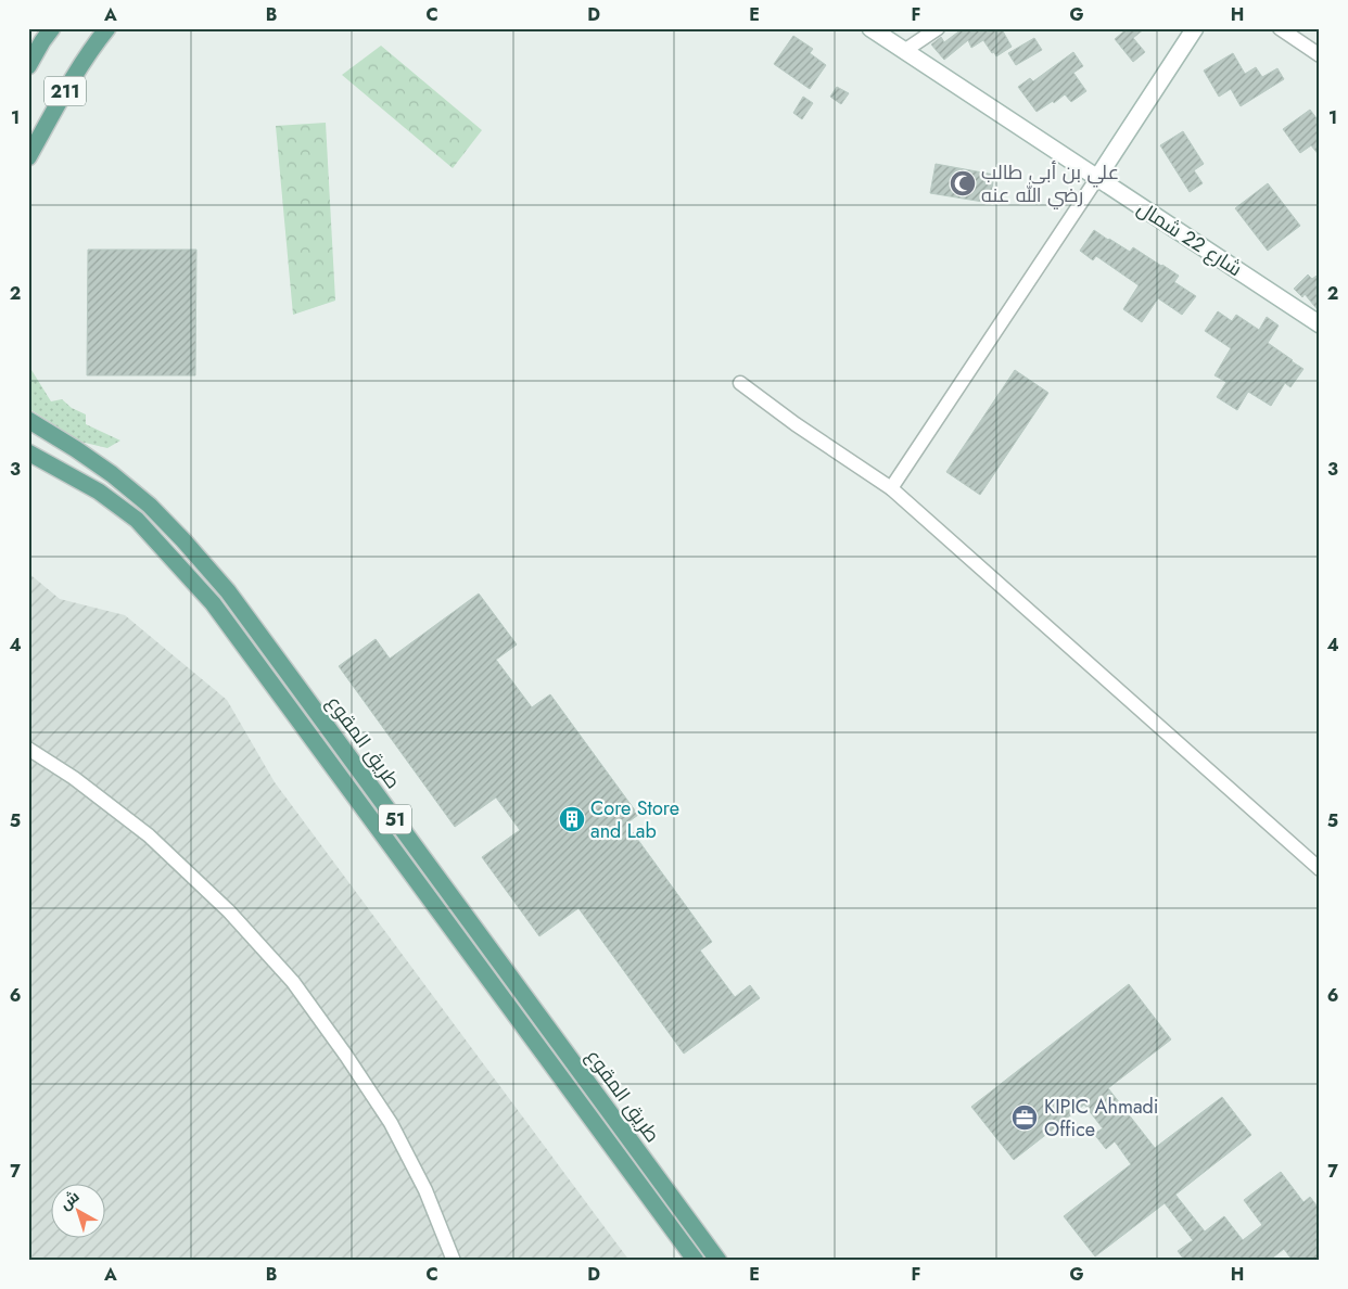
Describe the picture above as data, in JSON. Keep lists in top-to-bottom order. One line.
{"streets":{"main road":["211","طريق المقوع","51"],"street":["شارع 22 شمال"]},"places":{"mosque":["علي بن أبي طالب رضي الله عنه"],"building":["Core Store and Lab"],"office":["KIPIC Ahmadi Office"]},"north":"top left","grid":{"columns":["A","B","C","D","E","F","G","H"],"rows":["1","2","3","4","5","6","7"]}}
